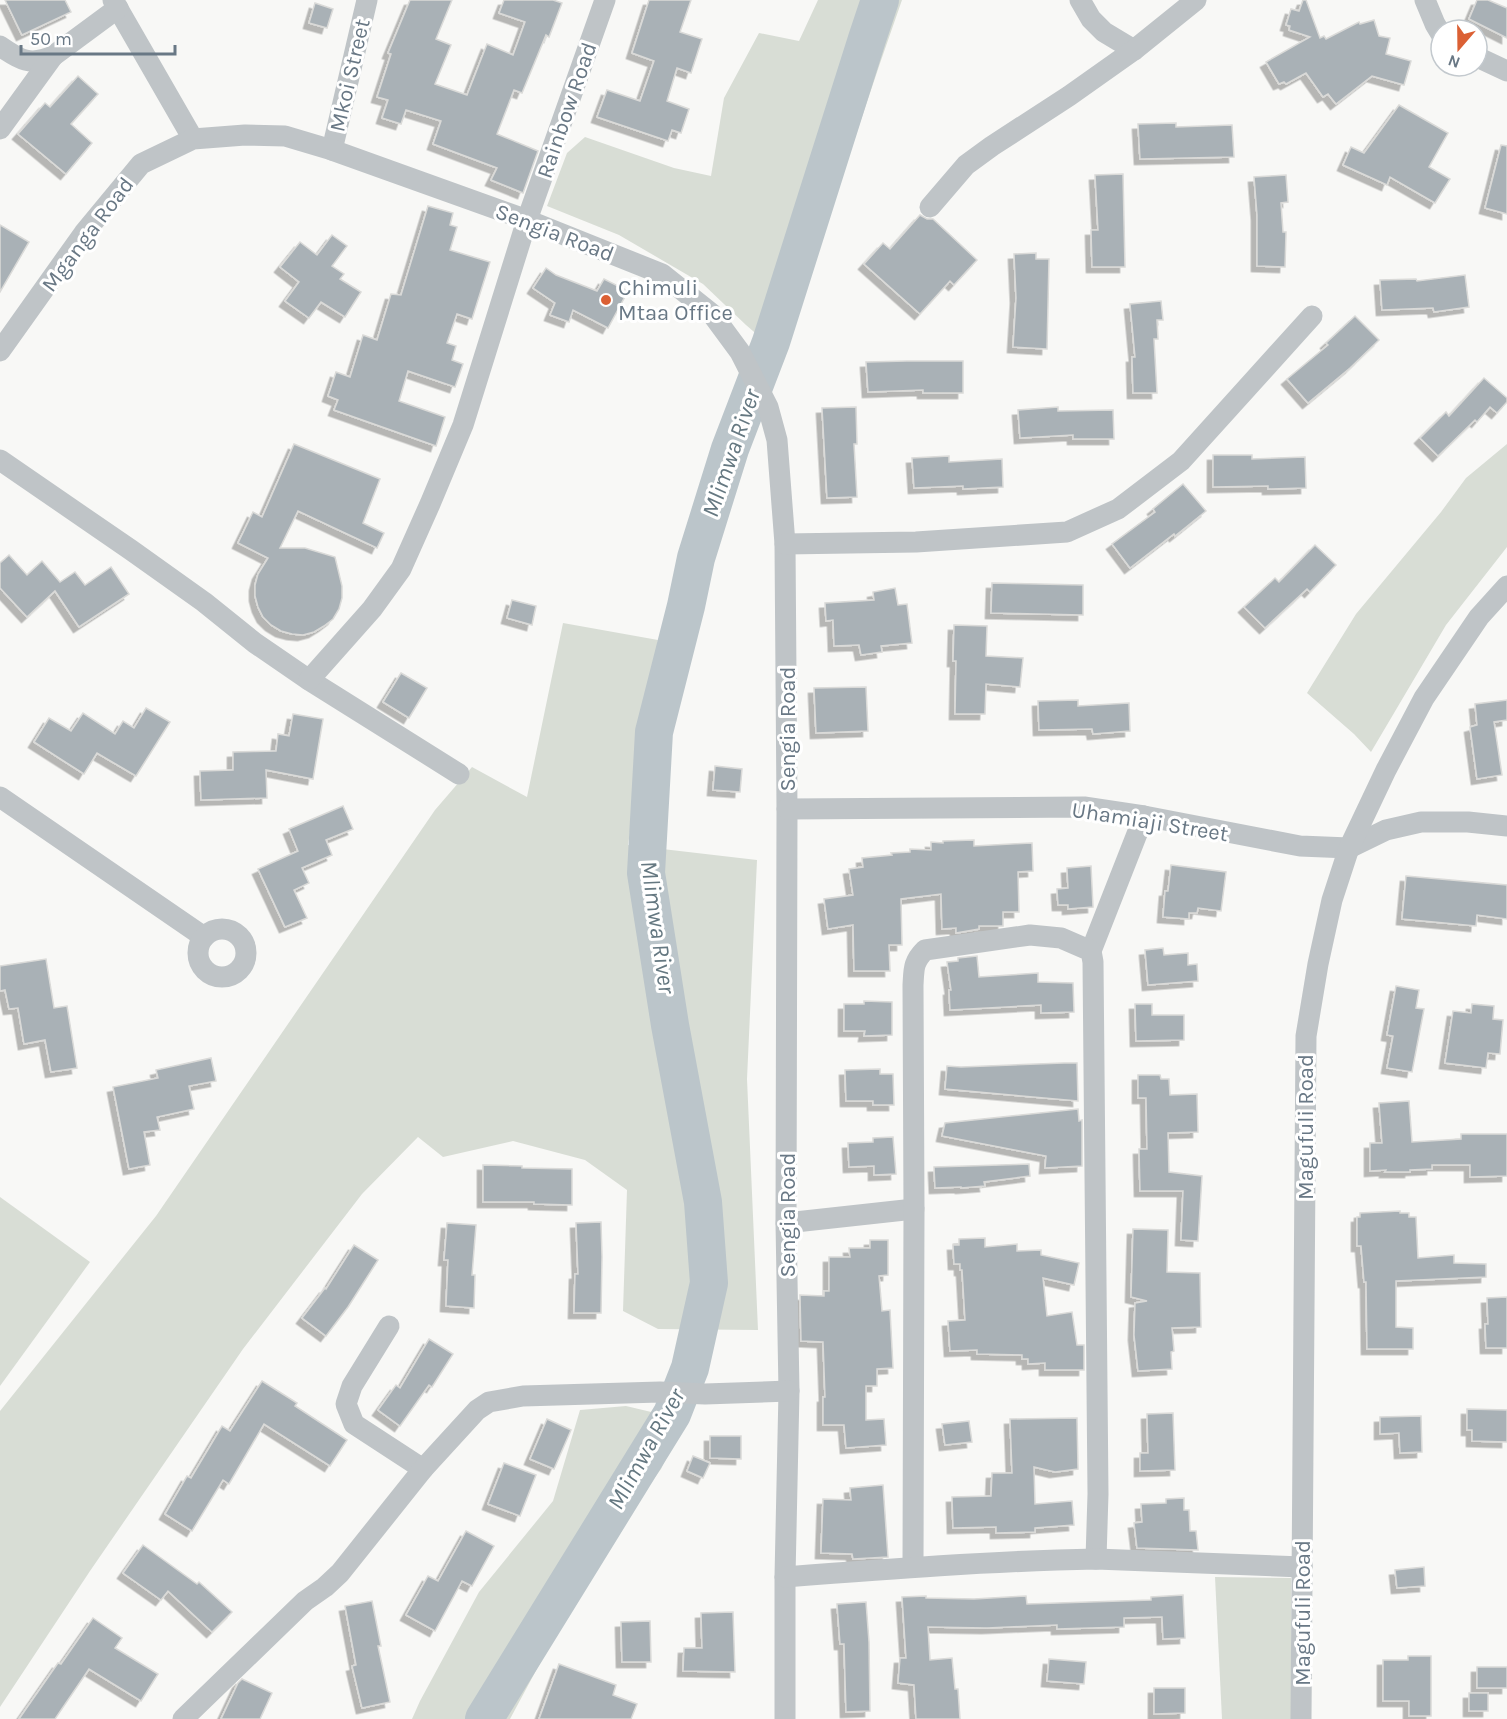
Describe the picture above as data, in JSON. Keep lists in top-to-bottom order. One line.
{"streets":{"street":["Mkoi Street","Rainbow Road","Sengia Road","Mganga Road","Uhamiaji Street","Magufuli Road"]},"crossings":[["Mkoi Street","Sengia Road"],["Rainbow Road","Sengia Road"],["Sengia Road","Mganga Road"],["Sengia Road","Uhamiaji Street"],["Uhamiaji Street","Magufuli Road"]],"water":["Mlimwa River"],"places":["Chimuli Mtaa Office"],"scale_bar":"50 m","north":"bottom"}
